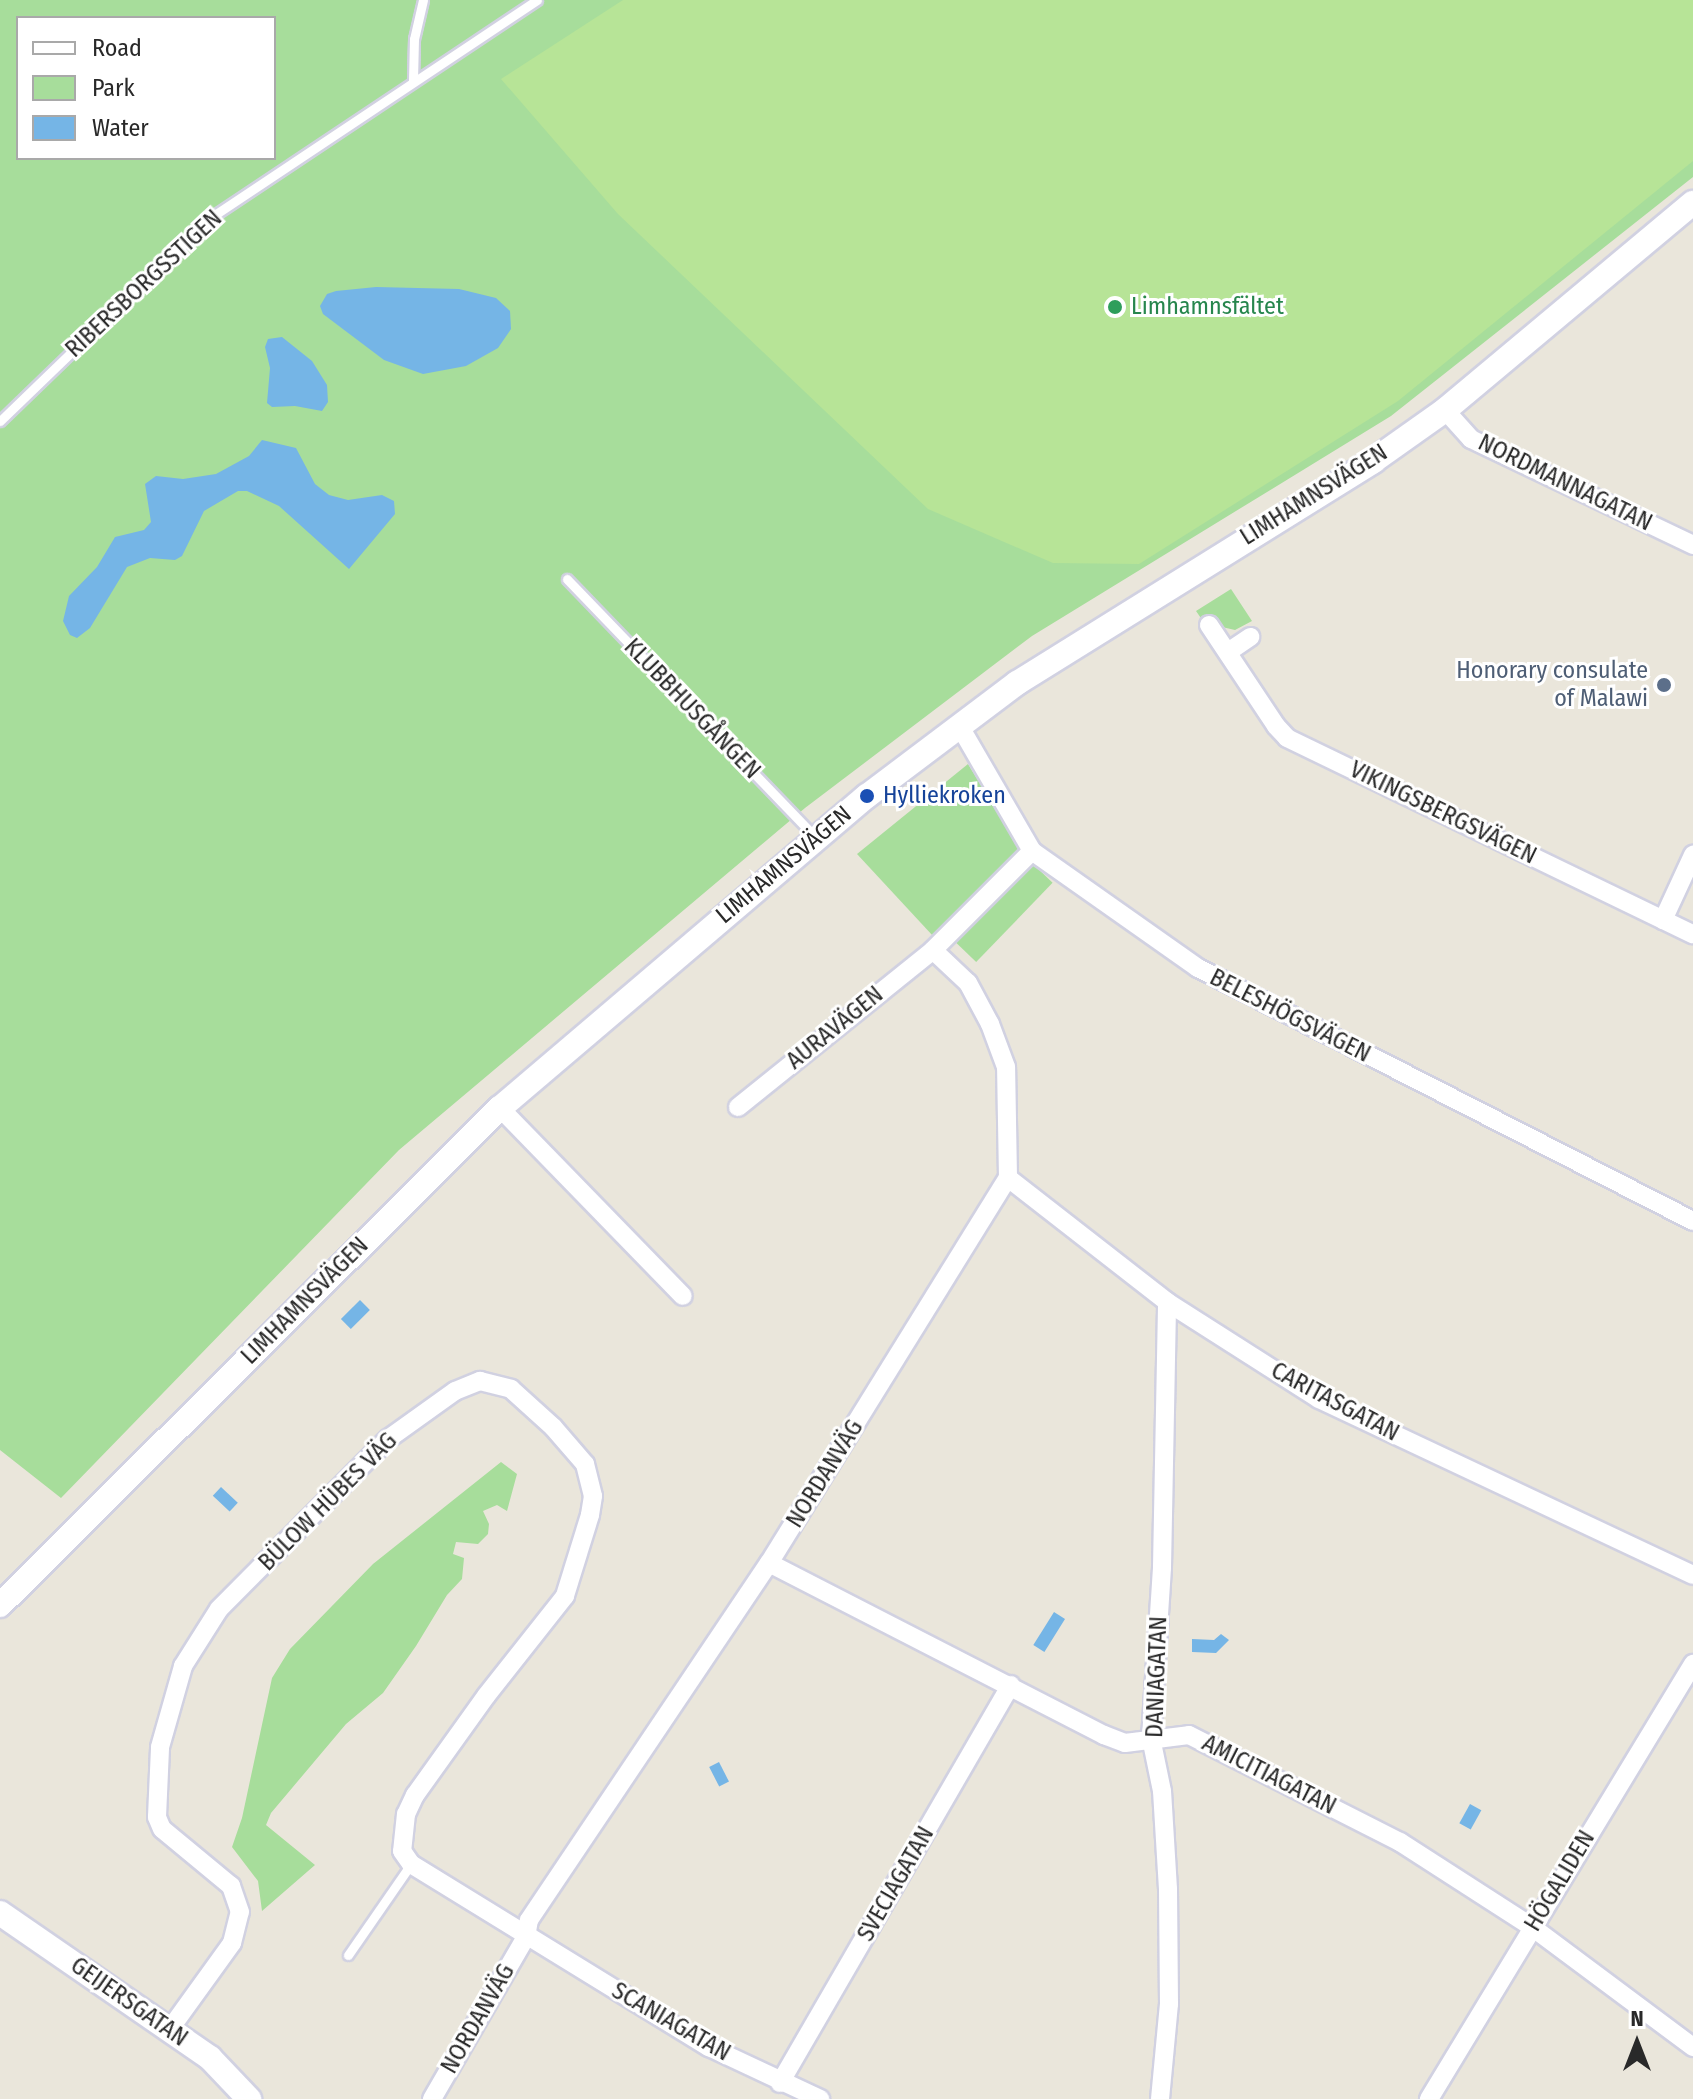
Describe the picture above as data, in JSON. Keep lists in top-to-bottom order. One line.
{"streets":{"main road":["LIMHAMNSVÄGEN","GEIJERSGATAN"],"street":["NORDMANNAGATAN","VIKINGSBERGSVÄGEN","BELESHÖGSVÄGEN","AURAVÄGEN","CARITASGATAN","NORDANVÄG","BÜLOW HÜBES VÄG","DANIAGATAN","AMICITIAGATAN","HÖGALIDEN","SVECIAGATAN","SCANIAGATAN"],"lane":["RIBERSBORGSSTIGEN","KLUBBHUSGÅNGEN"]},"crossings":[["NORDMANNAGATAN","LIMHAMNSVÄGEN"],["LIMHAMNSVÄGEN","KLUBBHUSGÅNGEN"],["LIMHAMNSVÄGEN","BELESHÖGSVÄGEN"],["CARITASGATAN","NORDANVÄG"],["CARITASGATAN","DANIAGATAN"],["NORDANVÄG","AMICITIAGATAN"],["NORDANVÄG","SCANIAGATAN"],["BÜLOW HÜBES VÄG","GEIJERSGATAN"],["DANIAGATAN","AMICITIAGATAN"],["AMICITIAGATAN","HÖGALIDEN"],["AMICITIAGATAN","SVECIAGATAN"],["SVECIAGATAN","SCANIAGATAN"]],"places":["Limhamnsfältet","Honorary consulate of Malawi","Hylliekroken"],"legend":["Road","Park","Water"],"north":"top"}
